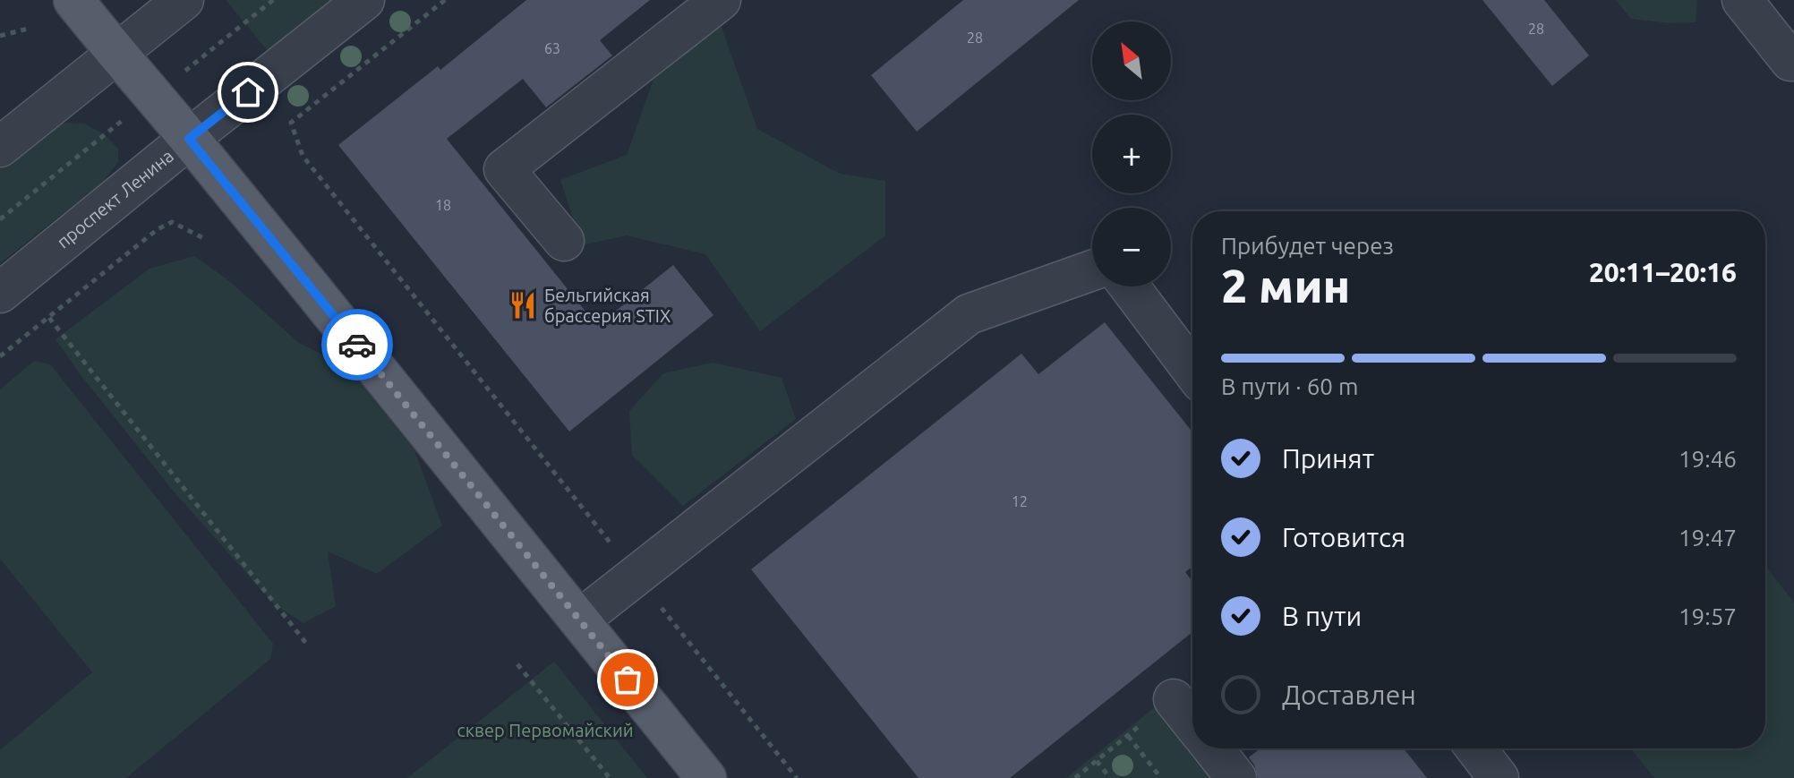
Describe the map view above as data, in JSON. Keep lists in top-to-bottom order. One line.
{"streets":{"street":["проспект Ленина"]},"parks":["сквер Первомайский"],"places":{"restaurant":["Бельгийская брассерия STIX"]},"house_numbers":["28","28","63","18","12"],"north":"top left","page":{"map_buttons":["+","−"],"heading":["2 мин","Прибудет через","20:11–20:16"],"bar":"В пути · 60 m","list":[["Принят","19:46"],["Готовится","19:47"],["В пути","19:57"],"Доставлен"]}}
